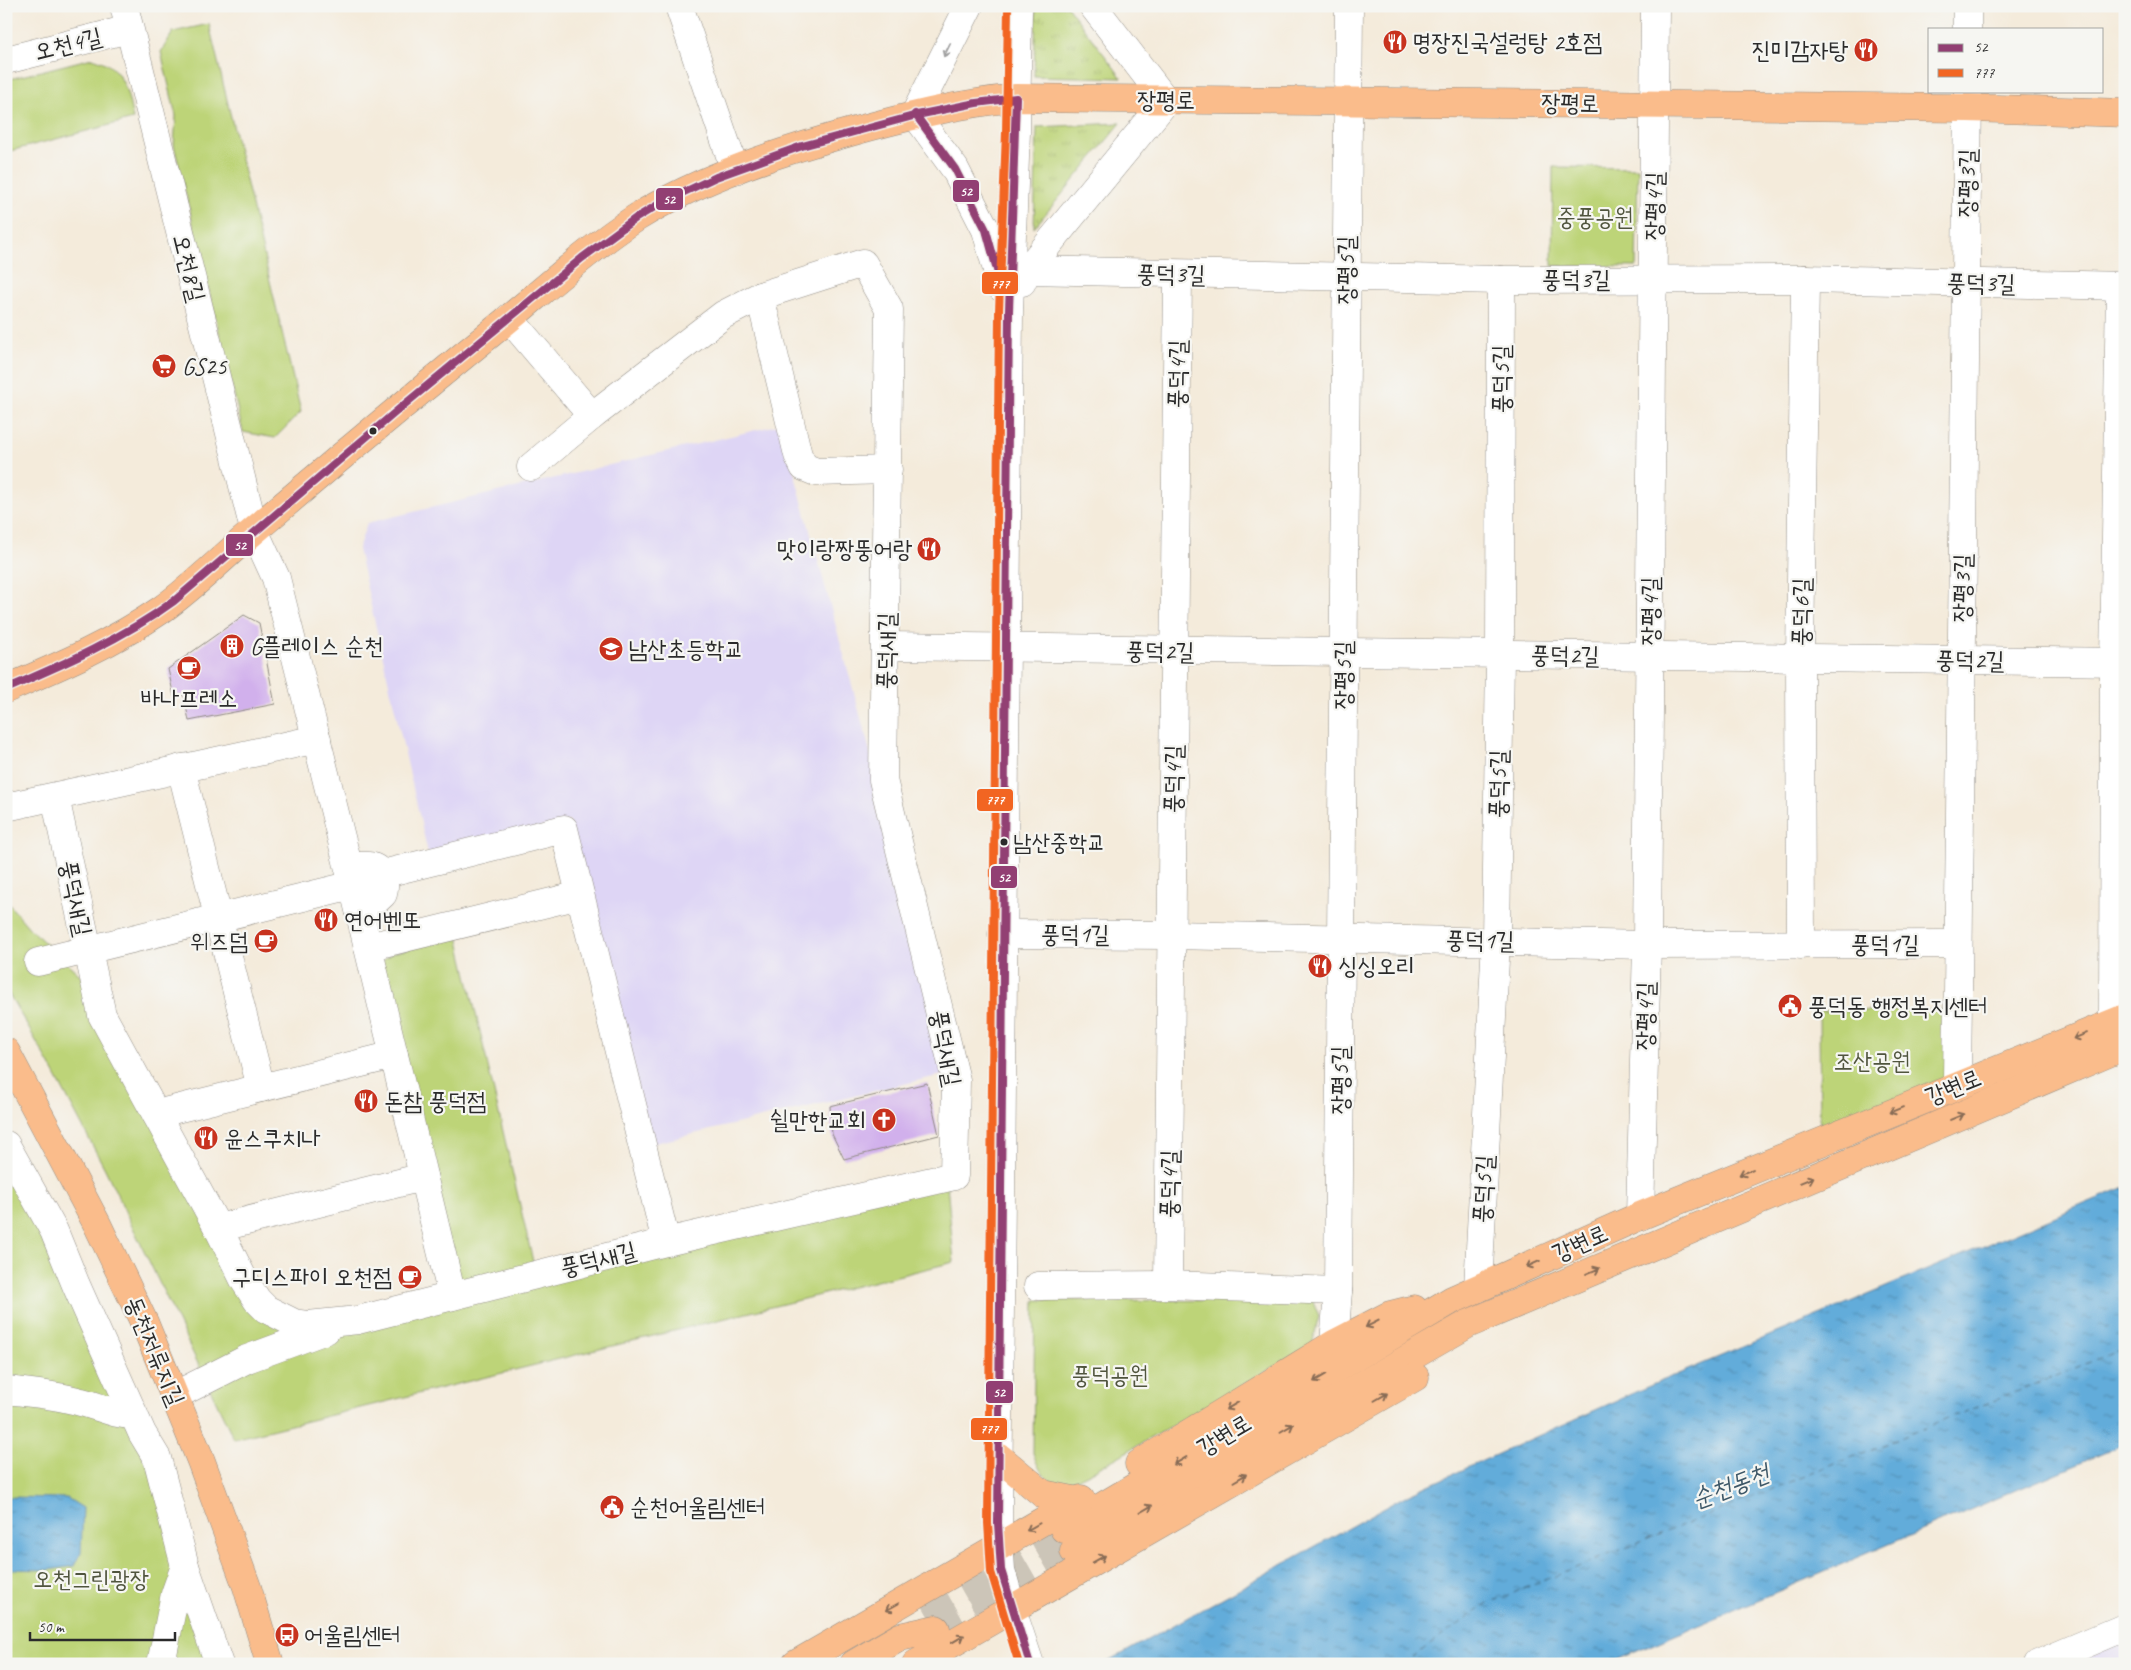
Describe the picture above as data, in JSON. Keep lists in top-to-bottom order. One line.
{"streets":{"main road":["장평로","강변로","동천저류지길"],"street":["오천4길","장평3길","장평4길","오천8길","장평5길","풍덕3길","풍덕4길","풍덕5길","풍덕6길","풍덕새길","풍덕2길","풍덕1길"]},"crossings":[["오천4길","오천8길"],["장평로","장평3길"],["장평로","장평4길"],["장평로","오천8길"],["장평로","장평5길"],["장평3길","풍덕3길"],["장평3길","풍덕2길"],["장평3길","풍덕1길"],["장평3길","강변로"],["장평4길","풍덕3길"],["장평4길","풍덕2길"],["장평4길","풍덕1길"],["장평4길","강변로"],["장평5길","풍덕3길"],["장평5길","풍덕2길"],["장평5길","풍덕1길"],["풍덕3길","풍덕4길"],["풍덕3길","풍덕5길"],["풍덕3길","풍덕6길"],["풍덕4길","풍덕2길"],["풍덕4길","풍덕1길"],["풍덕5길","풍덕2길"],["풍덕5길","풍덕1길"],["풍덕5길","강변로"],["풍덕6길","풍덕2길"],["풍덕6길","풍덕1길"],["풍덕새길","풍덕2길"]],"water":["순천동천"],"parks":["중풍공원","조산공원","풍덕공원","오천그린광장"],"places":{"restaurant":["명장진국설렁탕 2호점","진미감자탕","맛이랑짱뚱어랑","연어벤또","싱싱오리","돈참 풍덕점","윤스쿠치나"],"supermarket":["GS25"],"building":["G플레이스 순천"],"school or university":["남산초등학교"],"cafe":["바나프레소","위즈덤","구디스파이 오천점"],"other":["남산중학교"],"public building":["풍덕동 행정복지센터","순천어울림센터"],"church":["쉴만한교회"],"bus stop":["어울림센터"]},"lines":["transit line 777","transit line 52"],"legend":["52","777"],"scale_bar":"50 m"}
